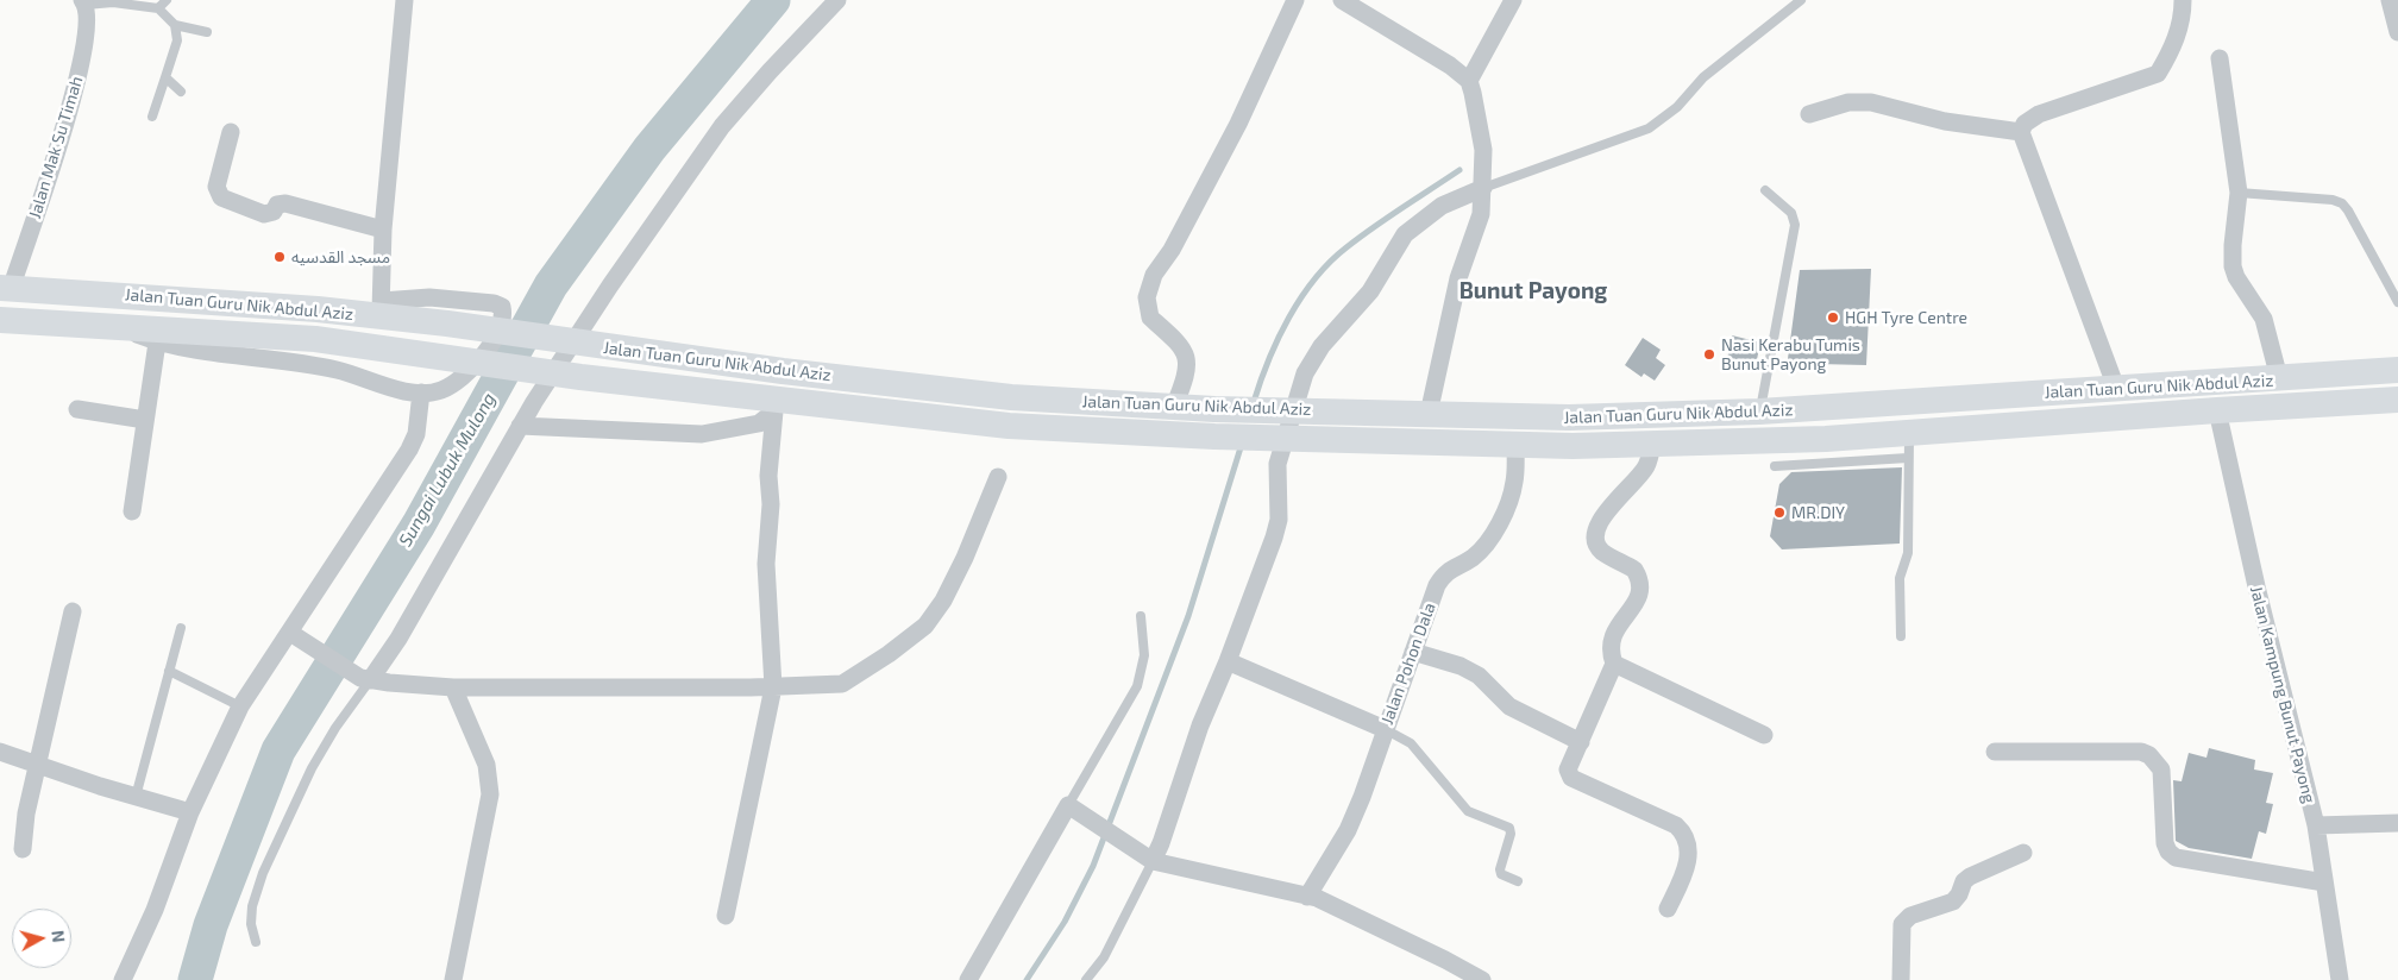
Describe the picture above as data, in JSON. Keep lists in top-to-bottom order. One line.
{"streets":{"main road":["Jalan Tuan Guru Nik Abdul Aziz"],"street":["Jalan Mak Su Timah","Jalan Pohon Dala","Jalan Kampung Bunut Payong"]},"crossings":[["Jalan Mak Su Timah","Jalan Tuan Guru Nik Abdul Aziz"],["Jalan Tuan Guru Nik Abdul Aziz","Jalan Pohon Dala"],["Jalan Tuan Guru Nik Abdul Aziz","Jalan Kampung Bunut Payong"]],"districts":["Bunut Payong"],"water":["Sungai Lubuk Mulong"],"places":["مسجد القدسيه","HGH Tyre Centre","Nasi Kerabu Tumis Bunut Payong","MR.DIY"],"north":"right"}
